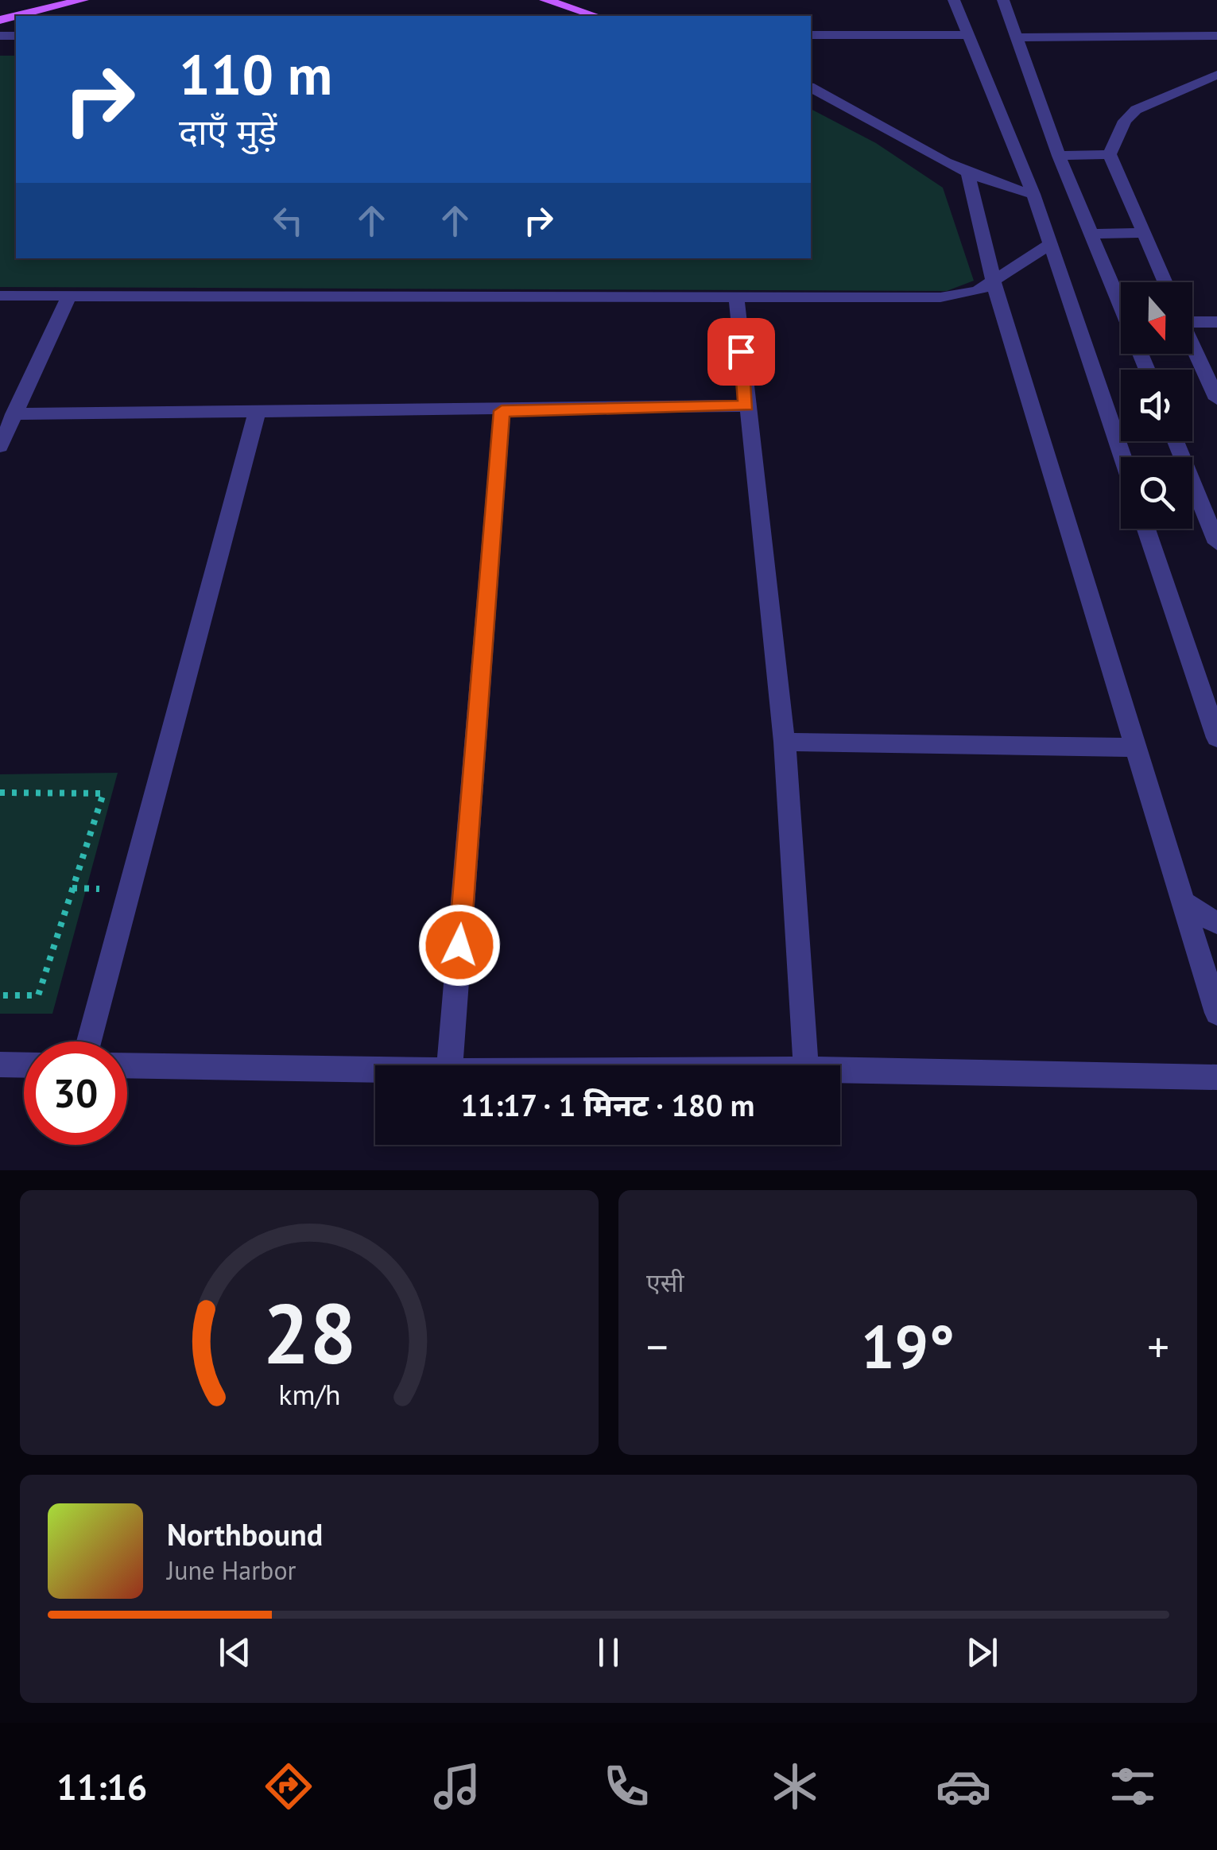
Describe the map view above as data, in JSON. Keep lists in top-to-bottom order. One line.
{"north":"bottom","page":{"turn":["110 m","दाएँ मुड़ें"],"limit":"30","trip":"11:17 · 1 मिनट · 180 m","tile":"एसी","heat":["−","19°","+"],"song":["Northbound","June Harbor"],"tabs":"11:16","gauge":["28","km/h"]}}
